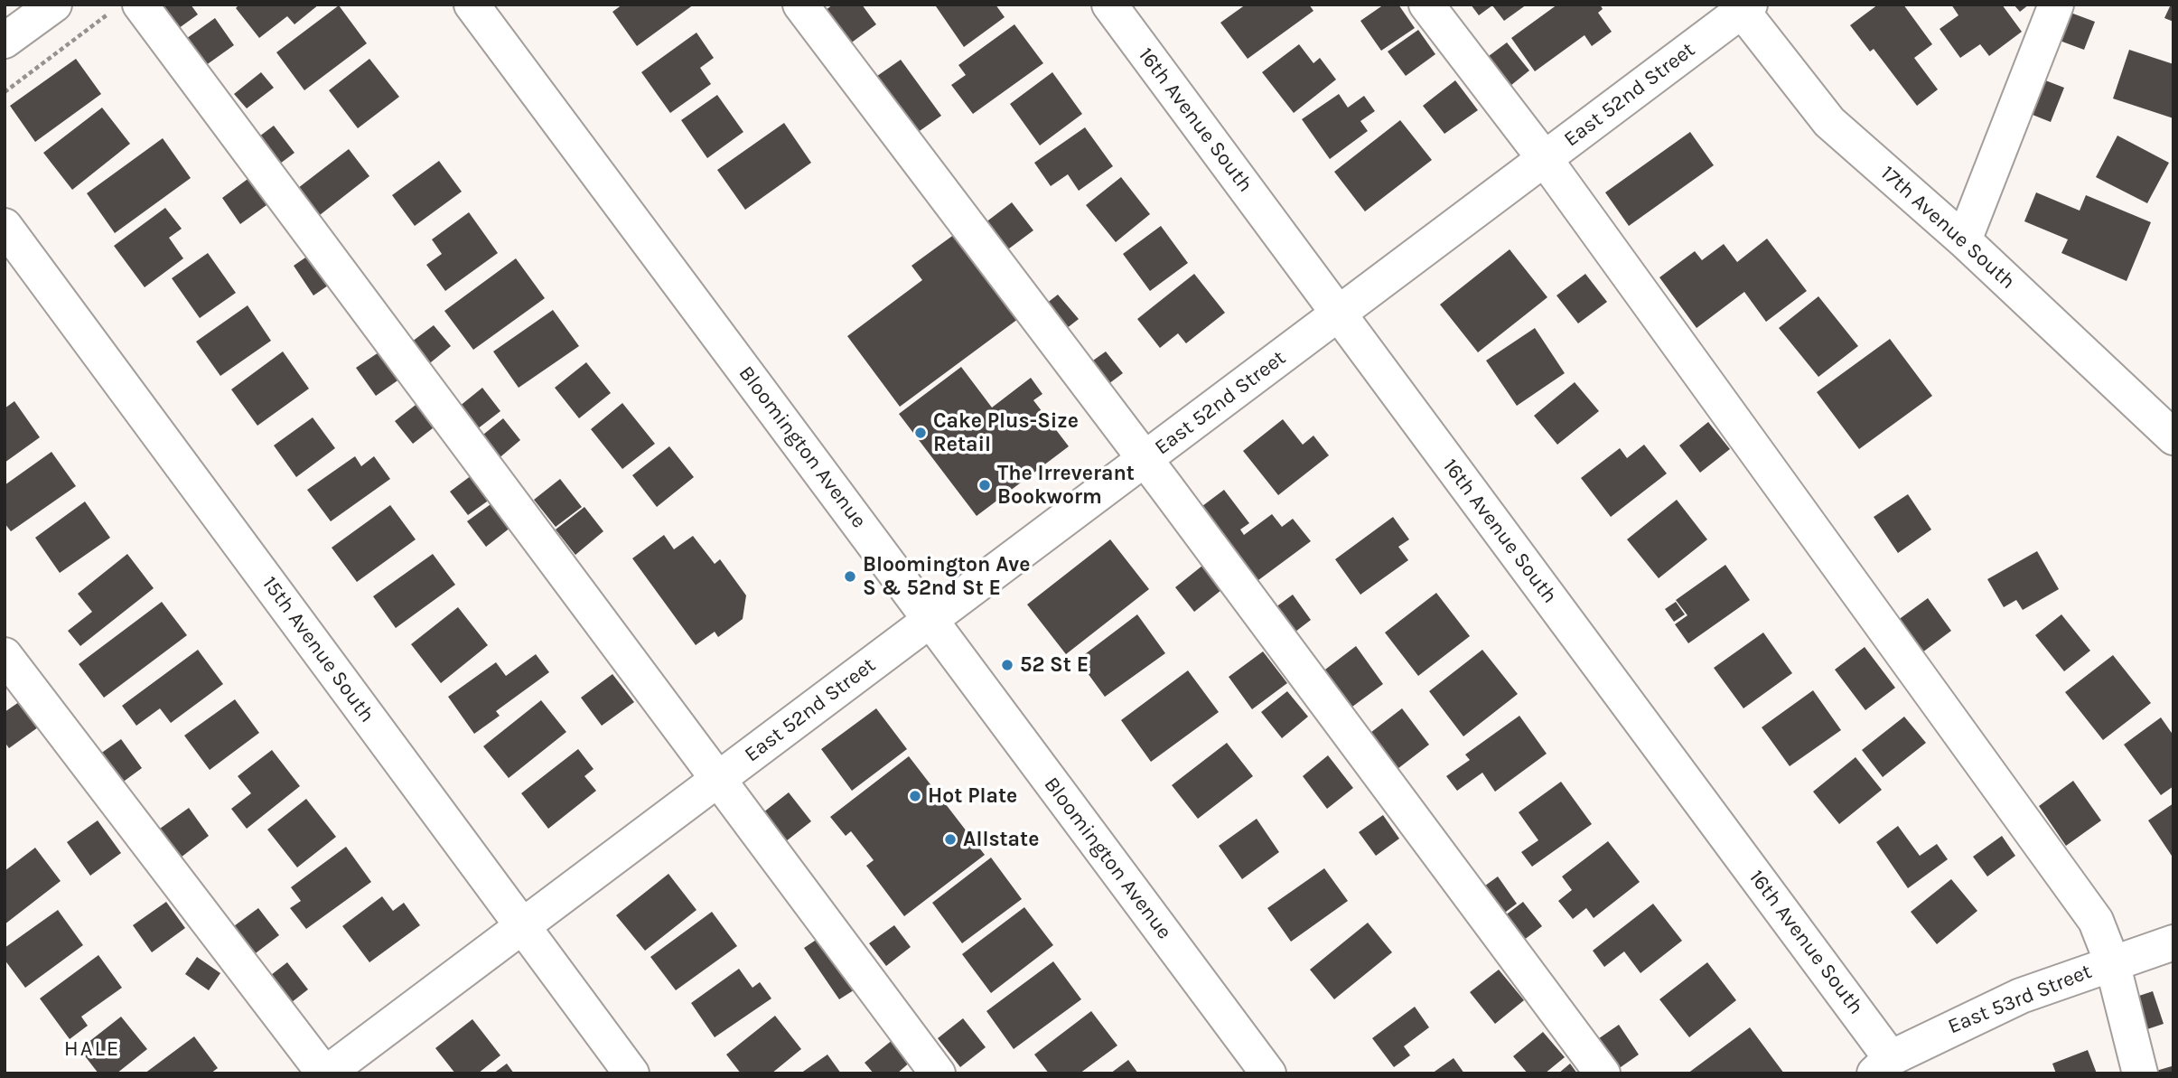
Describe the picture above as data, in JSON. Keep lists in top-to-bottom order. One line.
{"streets":{"street":["East 52nd Street","16th Avenue South","17th Avenue South","Bloomington Avenue","15th Avenue South","East 53rd Street"]},"crossings":[["East 52nd Street","16th Avenue South"],["East 52nd Street","17th Avenue South"],["East 52nd Street","Bloomington Avenue"],["East 52nd Street","15th Avenue South"],["16th Avenue South","East 53rd Street"]],"districts":["HALE"],"places":["Cake Plus-Size Retail","The Irreverant Bookworm","Bloomington Ave S & 52nd St E","52 St E","Hot Plate","Allstate"]}
